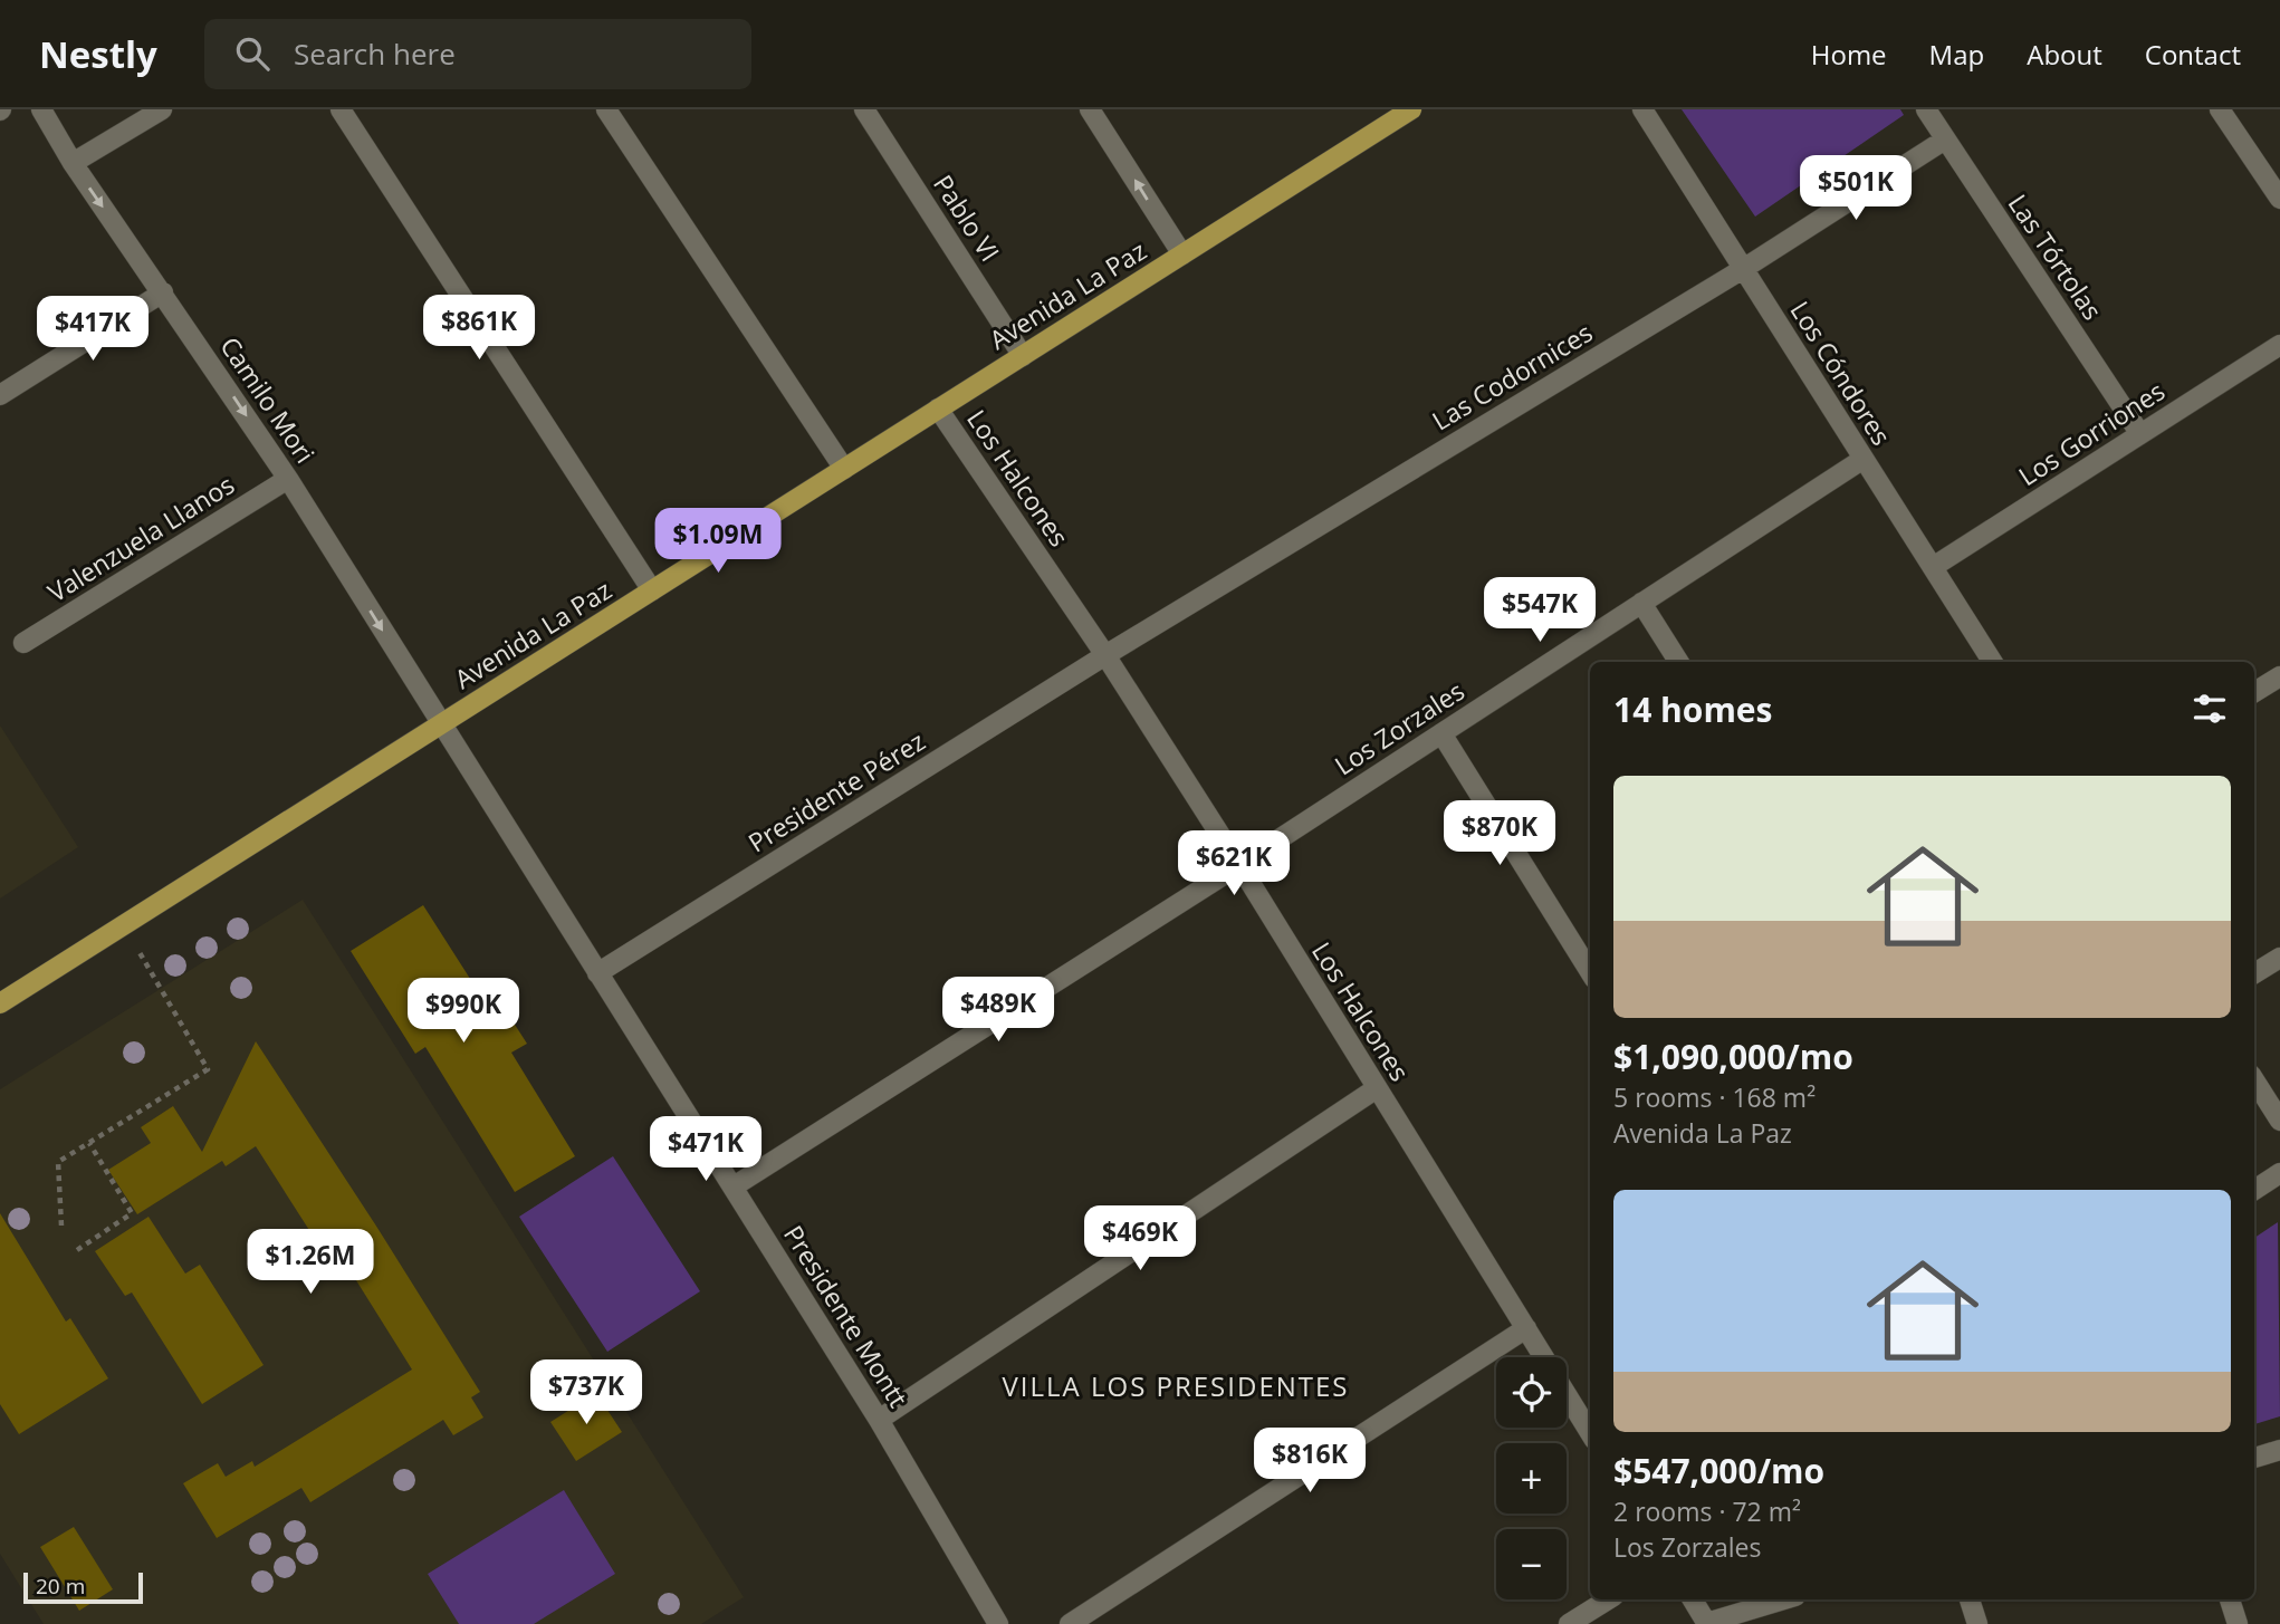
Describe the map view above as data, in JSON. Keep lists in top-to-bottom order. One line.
{"streets":{"main road":["Avenida La Paz"],"street":["Pablo VI","Las Tórtolas","Los Cóndores","Las Codornices","Camilo Mori","Los Gorriones","Los Halcones","Valenzuela Llanos","Los Zorzales","Presidente Pérez","Presidente Montt"]},"crossings":[["Pablo VI","Avenida La Paz"],["Las Tórtolas","Las Codornices"],["Las Tórtolas","Los Gorriones"],["Avenida La Paz","Camilo Mori"],["Avenida La Paz","Los Halcones"],["Avenida La Paz","Presidente Montt"],["Los Cóndores","Las Codornices"],["Los Cóndores","Los Gorriones"],["Los Cóndores","Los Zorzales"],["Las Codornices","Los Halcones"],["Las Codornices","Presidente Pérez"],["Camilo Mori","Valenzuela Llanos"],["Camilo Mori","Presidente Montt"],["Los Halcones","Los Zorzales"],["Los Halcones","Presidente Pérez"],["Los Zorzales","Presidente Montt"],["Presidente Pérez","Presidente Montt"]],"one_way":["Camilo Mori"],"districts":["VILLA LOS PRESIDENTES"],"scale_bar":"20 m","page":{"header":"Nestly","search":"Search here","nav":["Home","Map","About","Contact"],"price":["$501K","$861K","$417K","$1.09M","$547K","$870K","$621K","$489K","$990K","$471K","$469K","$1.26M","$737K","$816K"],"heading":"14 homes","list":[{"name":"$1,090,000/mo","note":"5 rooms · 168 m² · Avenida La Paz"},{"name":"$547,000/mo","note":"2 rooms · 72 m² · Los Zorzales"}],"map_buttons":["+","−"],"scale":"20 m"}}
